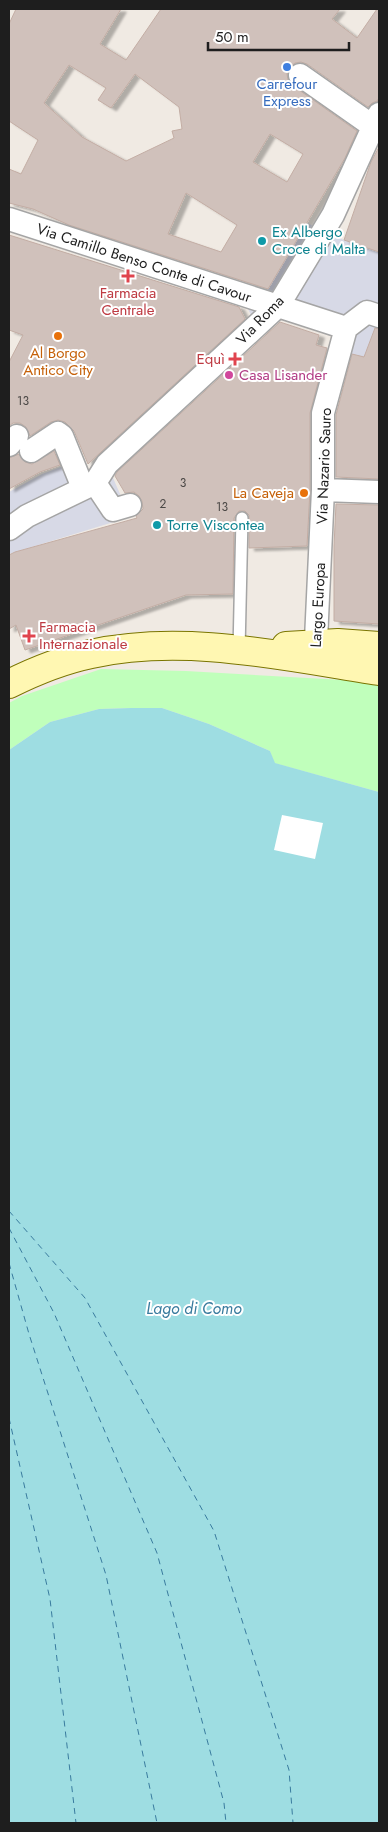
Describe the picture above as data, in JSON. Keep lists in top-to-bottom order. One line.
{"streets":{"street":["Via Camillo Benso Conte di Cavour","Via Roma","Via Nazario Sauro","Largo Europa"]},"crossings":[["Via Camillo Benso Conte di Cavour","Via Roma"],["Via Camillo Benso Conte di Cavour","Via Nazario Sauro"],["Via Nazario Sauro","Largo Europa"]],"water":["Lago di Como"],"places":{"other":["Carrefour Express","Ex Albergo Croce di Malta","Al Borgo Antico City","Casa Lisander","La Caveja","Torre Viscontea"],"health":["Farmacia Centrale","Equì","Farmacia Internazionale"]},"house_numbers":["13","3","2","13"],"scale_bar":"50 m"}
